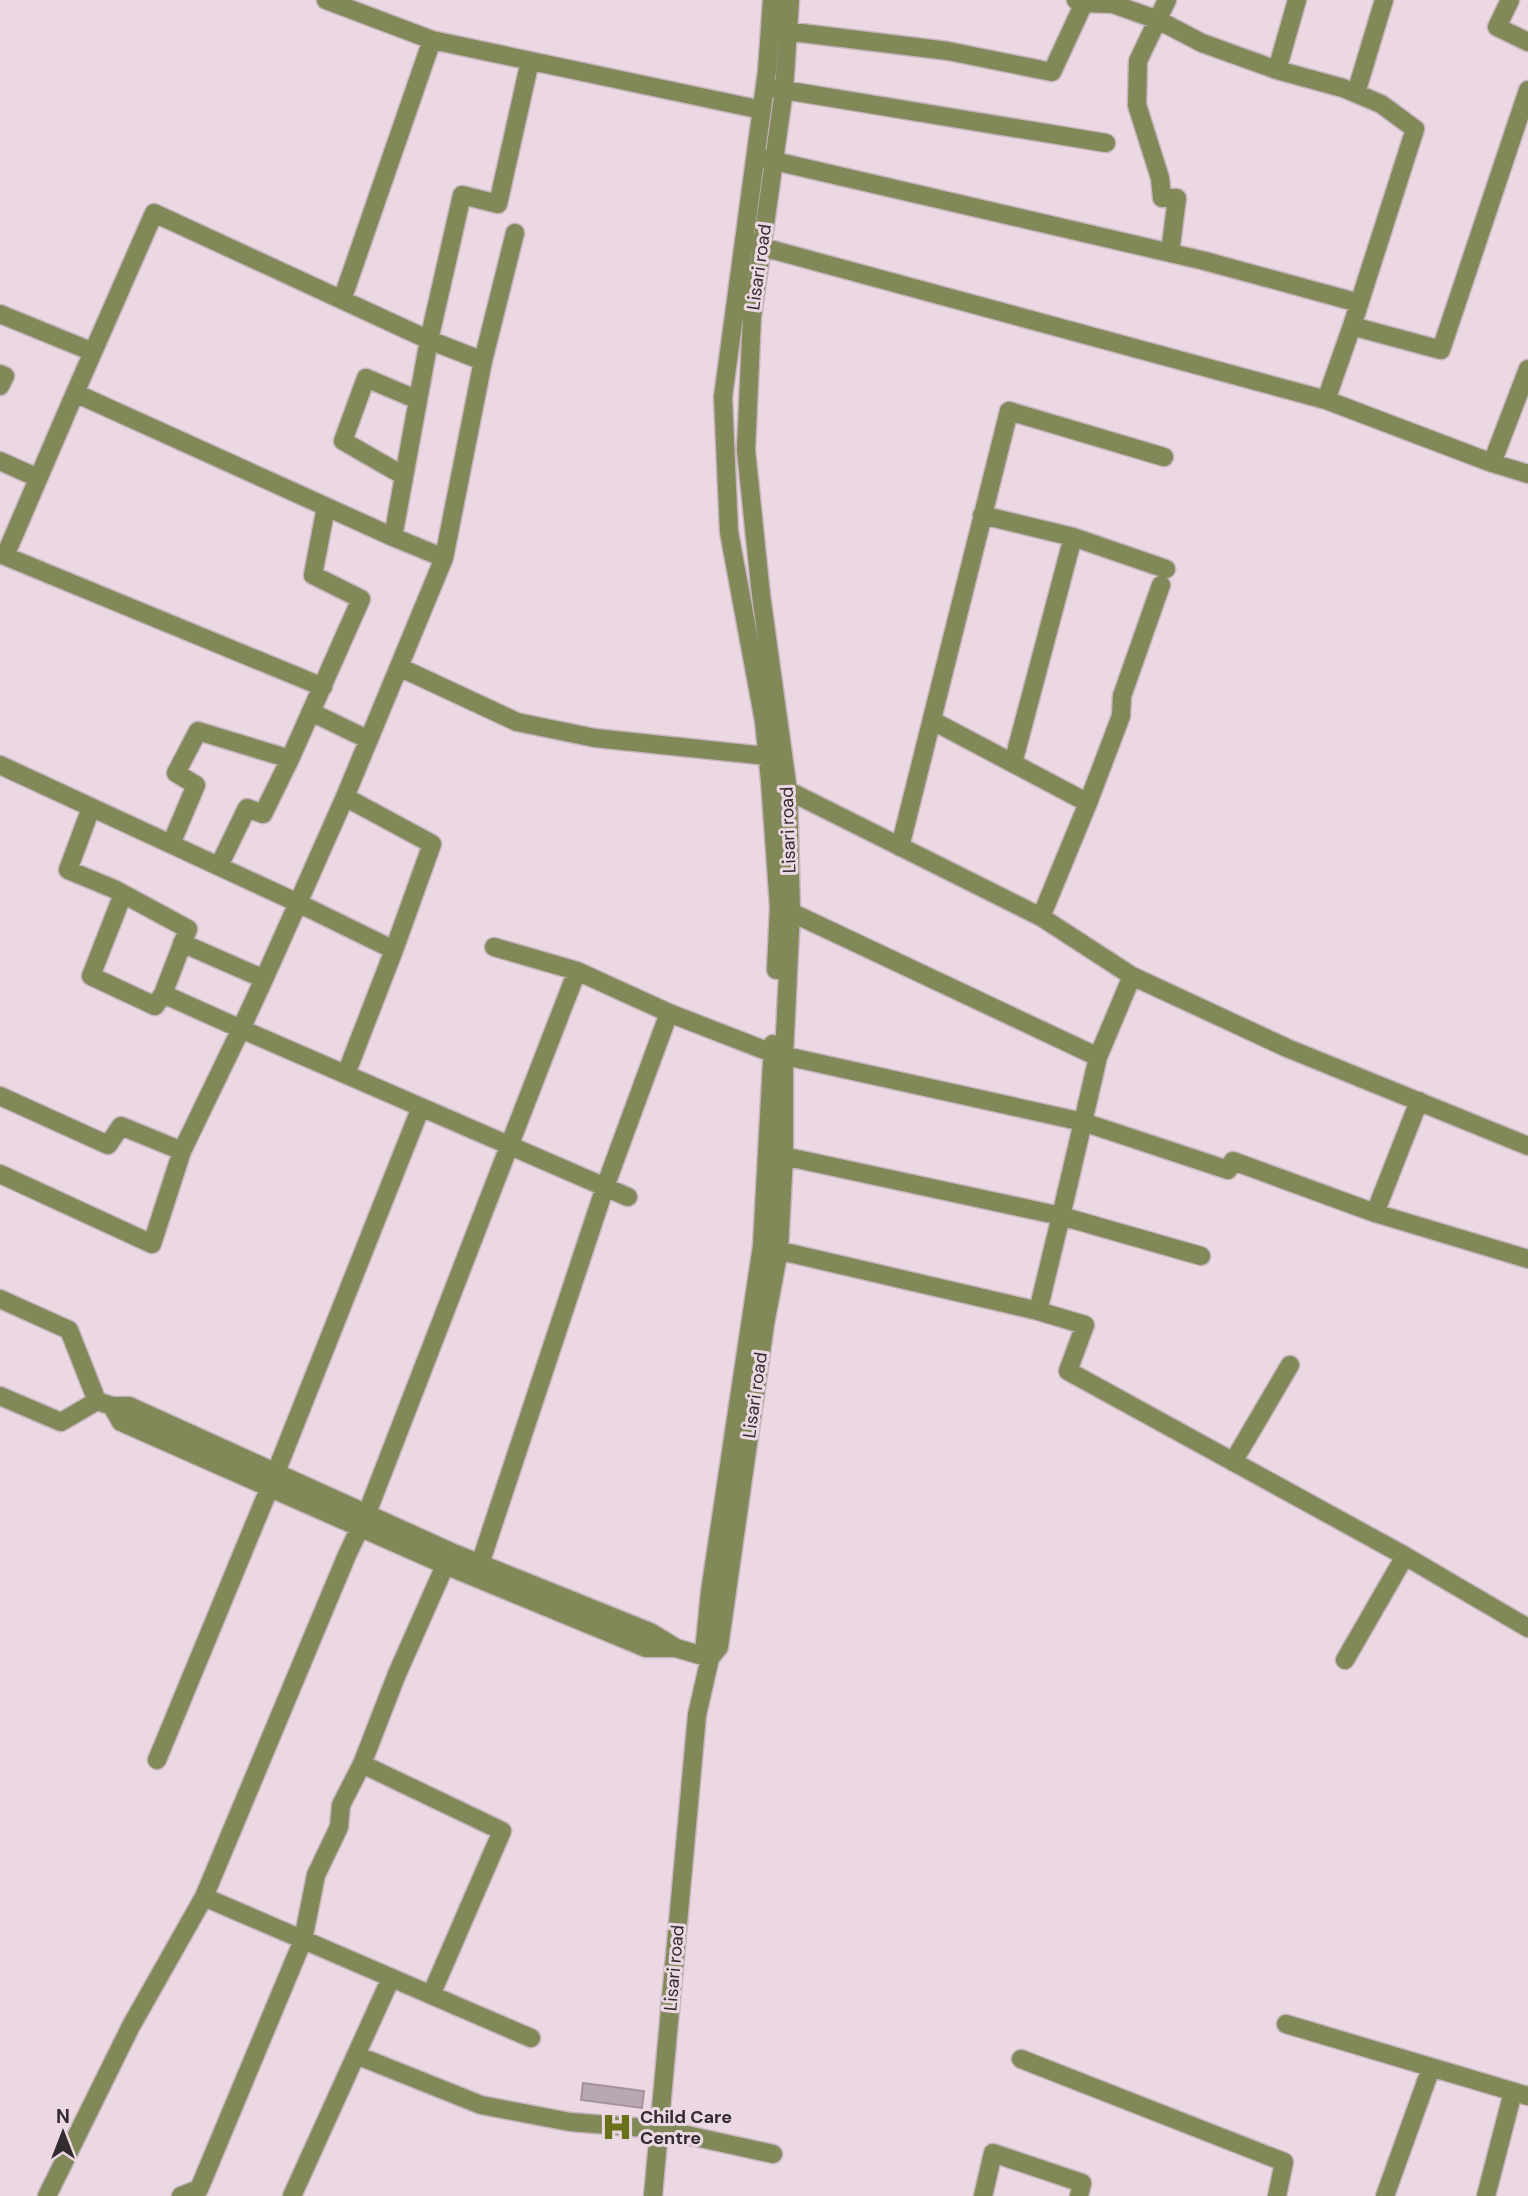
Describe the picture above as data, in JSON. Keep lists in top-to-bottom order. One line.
{"streets":{"street":["Lisari road"]},"places":{"hospital":["Child Care Centre"]},"north":"top"}
